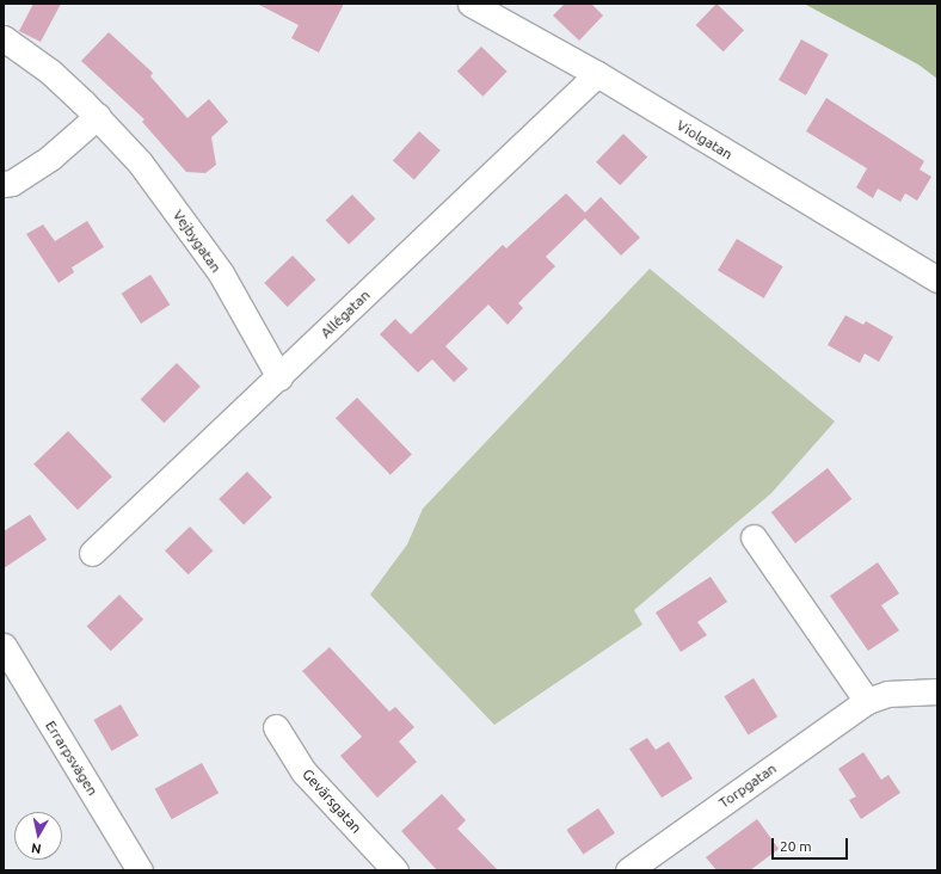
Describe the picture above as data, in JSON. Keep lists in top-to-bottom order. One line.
{"streets":{"street":["Violgatan","Vejbygatan","Allégatan","Errarpsvägen","Torpgatan","Gevärsgatan"]},"crossings":[["Violgatan","Allégatan"],["Vejbygatan","Allégatan"]],"scale_bar":"20 m","north":"bottom"}
